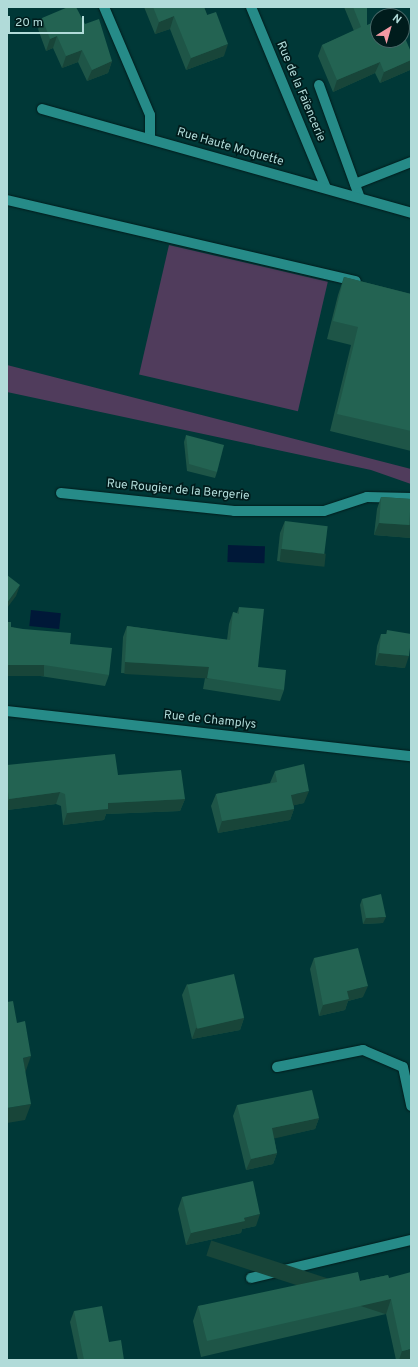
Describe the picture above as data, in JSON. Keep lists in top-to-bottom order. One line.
{"streets":{"street":["Rue de la Faïencerie","Rue Haute Moquette","Rue Rougier de la Bergerie","Rue de Champlys"]},"crossings":[["Rue de la Faïencerie","Rue Haute Moquette"]],"scale_bar":"20 m","north":"top right"}
